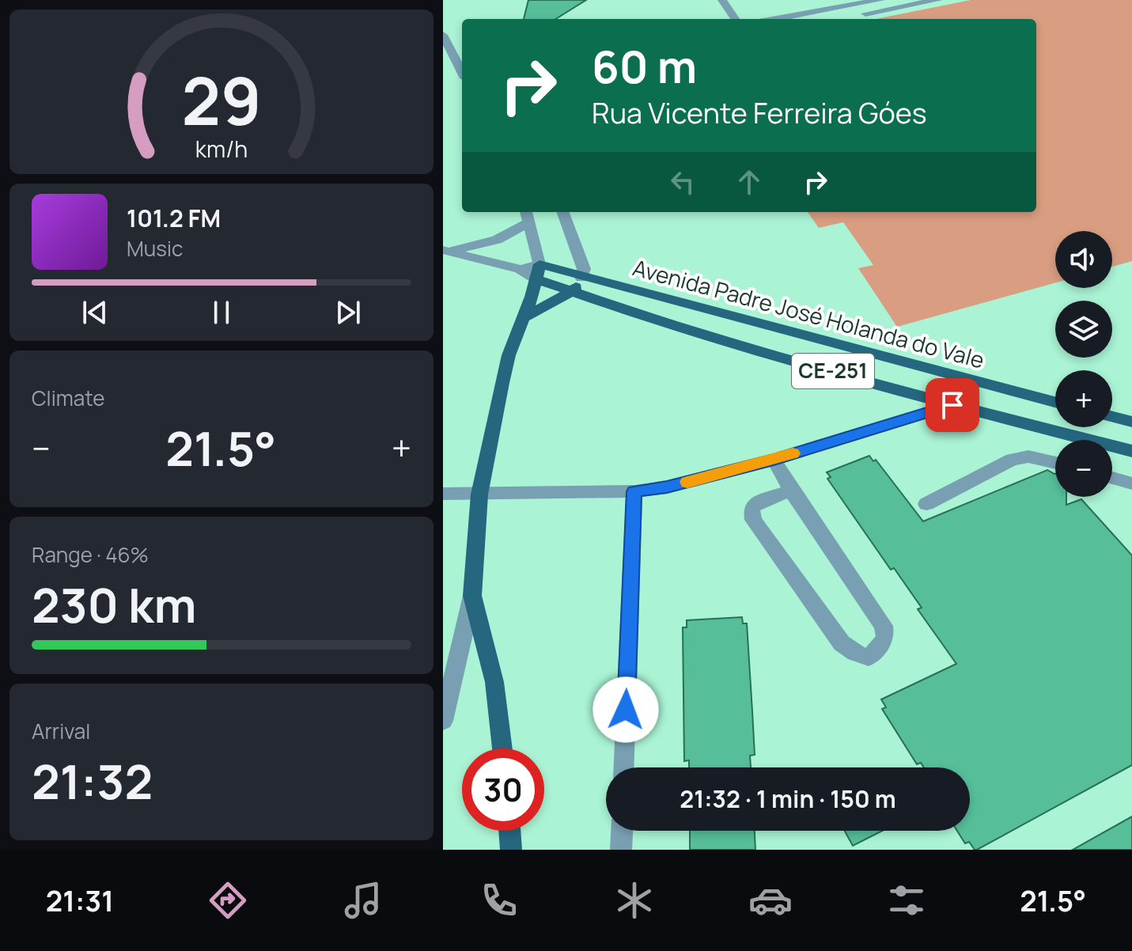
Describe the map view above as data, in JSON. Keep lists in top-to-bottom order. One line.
{"streets":{"main road":["Avenida Padre José Holanda do Vale","CE-251"]},"crossings":[["Avenida Padre José Holanda do Vale","CE-251"]],"page":{"turn":["60 m","Rua Vicente Ferreira Góes"],"song":["101.2 FM","Music"],"map_buttons":["+","−"],"tile":["Climate",["Range · 46%","230 km"],["Arrival","21:32"]],"heat":["−","21.5°","+"],"limit":"30","trip":"21:32 · 1 min · 150 m","tabs":["21:31","21.5°"],"gauge":["29","km/h"]}}
